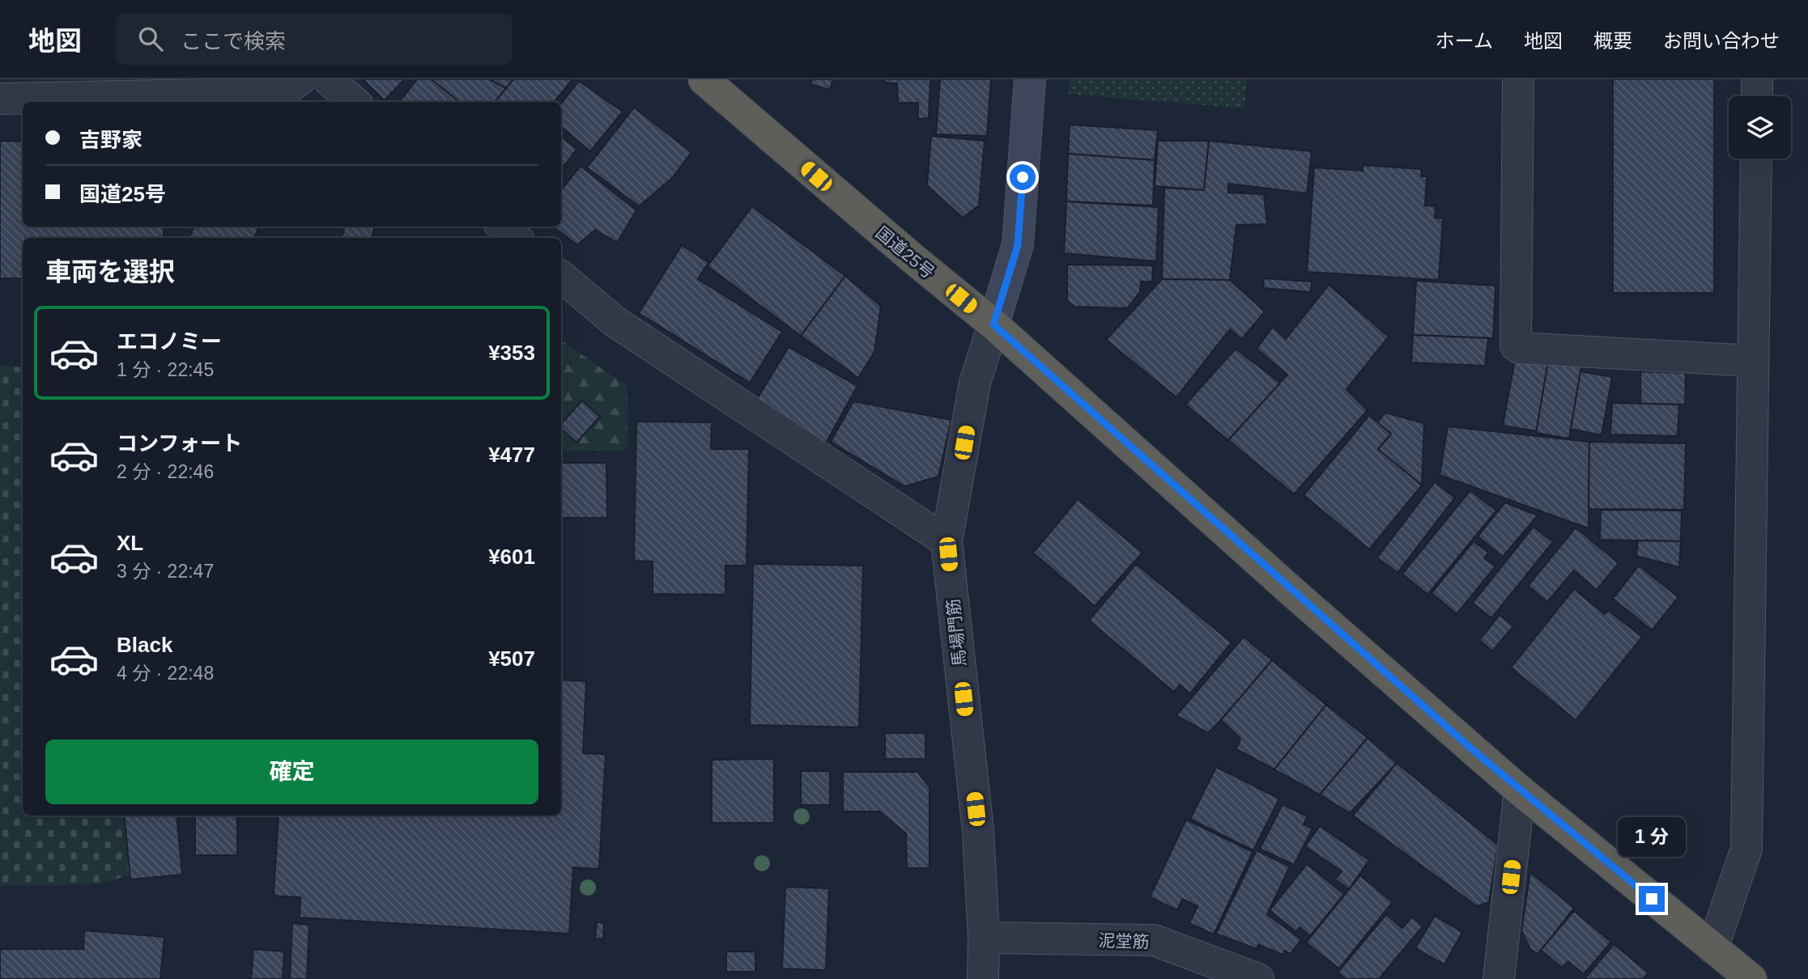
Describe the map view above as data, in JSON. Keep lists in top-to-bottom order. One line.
{"streets":{"highway":["国道25号"],"street":["馬場門筋","泥堂筋"]},"crossings":[["国道25号","馬場門筋"],["馬場門筋","泥堂筋"]],"page":{"header":"地図","search":"ここで検索","nav":["ホーム","地図","概要","お問い合わせ"],"banner":["吉野家","国道25号"],"heading":"車両を選択","list":[{"name":"エコノミー","note":"1 分 · 22:45","value":"¥353"},{"name":"コンフォート","note":"2 分 · 22:46","value":"¥477"},{"name":"XL","note":"3 分 · 22:47","value":"¥601"},{"name":"Black","note":"4 分 · 22:48","value":"¥507"}],"buttons":"確定","bubble":"1 分"}}
